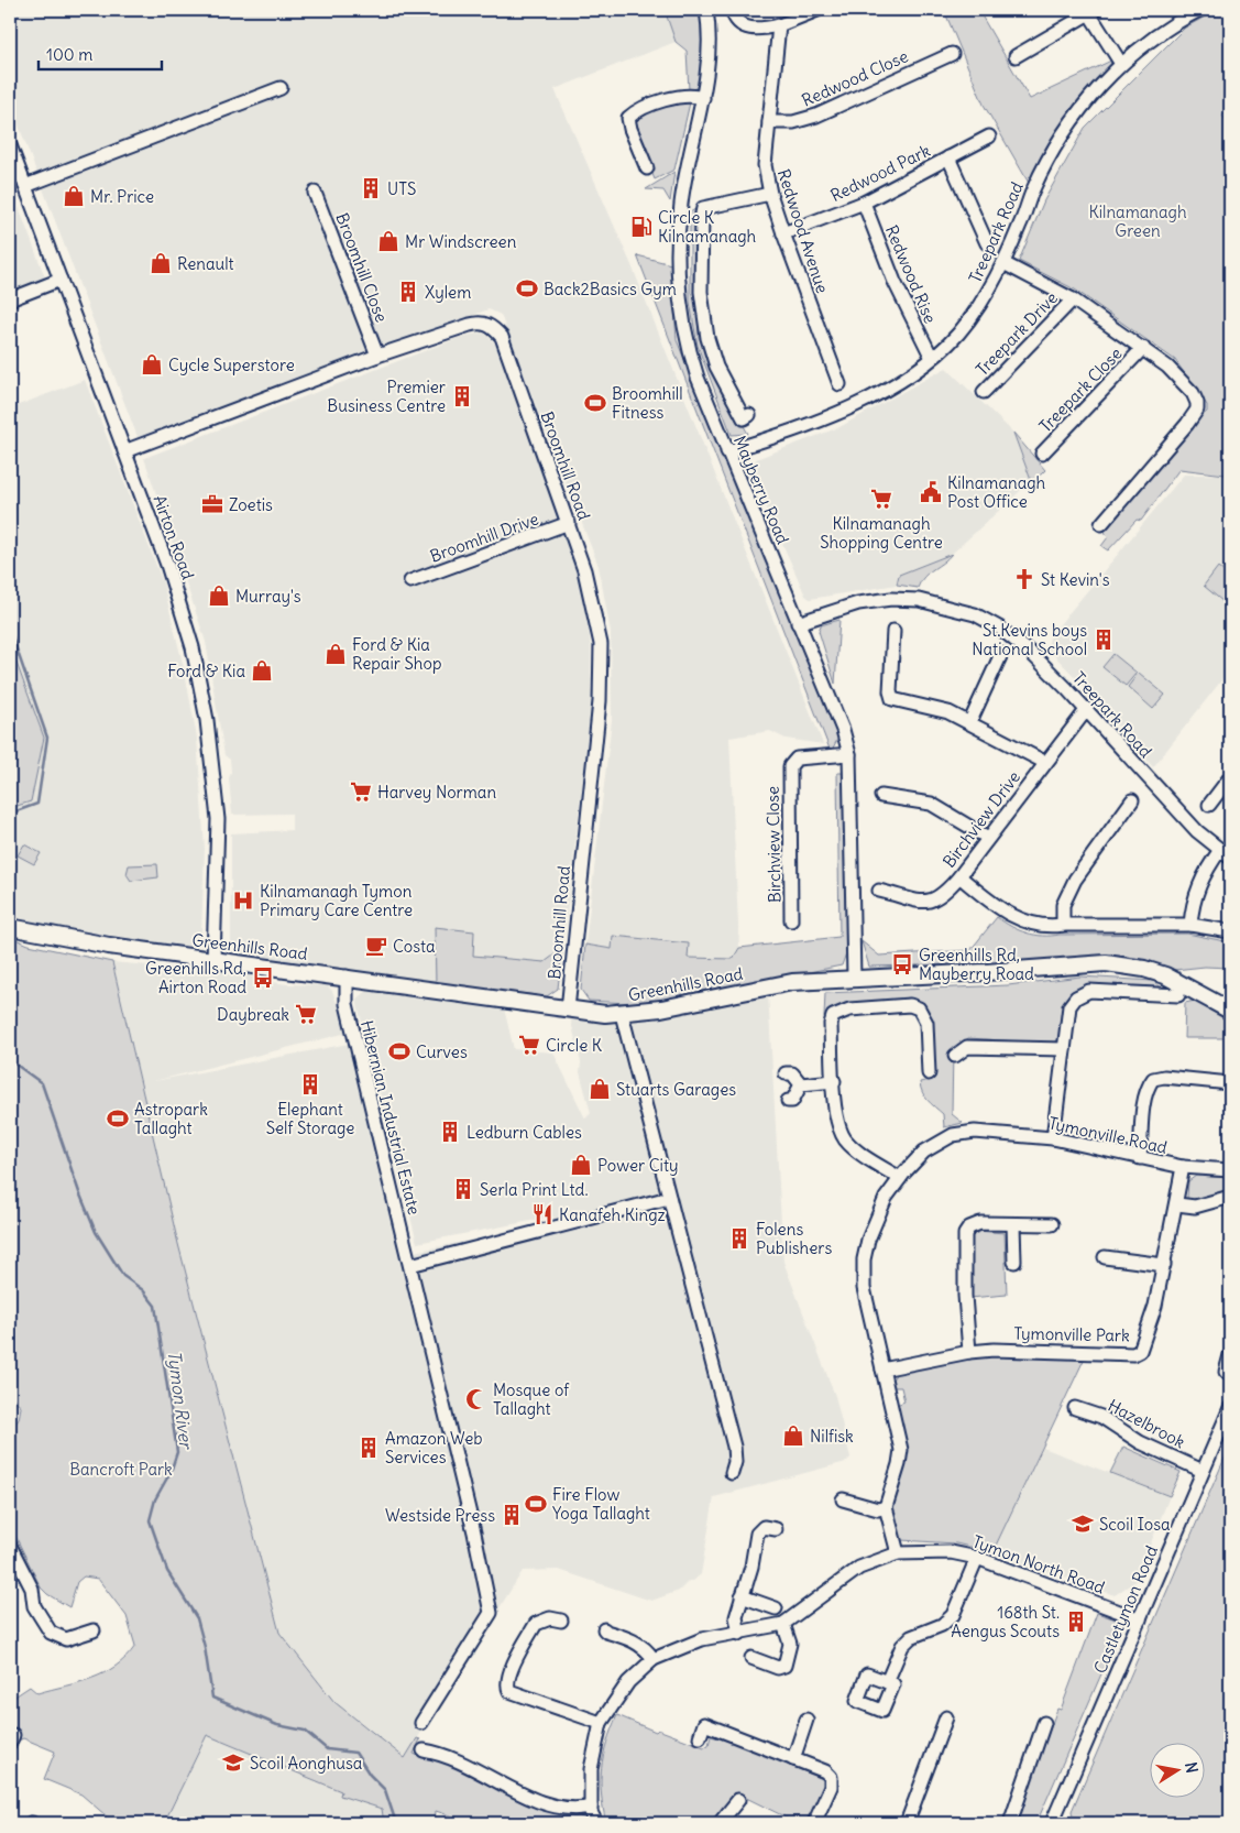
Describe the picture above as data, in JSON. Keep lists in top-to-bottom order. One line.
{"streets":{"main road":["Greenhills Road"],"street":["Redwood Close","Redwood Park","Redwood Avenue","Treepark Road","Broomhill Close","Redwood Rise","Treepark Drive","Treepark Close","Broomhill Road","Mayberry Road","Airton Road","Broomhill Drive","Birchview Drive","Birchview Close","Hibernian Industrial Estate","Tymonville Road","Tymonville Park","Hazelbrook","Tymon North Road","Castletymon Road"]},"crossings":[["Redwood Close","Redwood Avenue"],["Redwood Park","Redwood Avenue"],["Redwood Park","Redwood Rise"],["Treepark Road","Redwood Rise"],["Treepark Road","Mayberry Road"],["Treepark Road","Birchview Drive"],["Broomhill Close","Broomhill Road"],["Broomhill Road","Airton Road"],["Broomhill Road","Broomhill Drive"],["Broomhill Road","Greenhills Road"],["Mayberry Road","Birchview Close"],["Mayberry Road","Greenhills Road"],["Airton Road","Greenhills Road"],["Greenhills Road","Hibernian Industrial Estate"],["Tymonville Road","Tymonville Park"],["Hazelbrook","Castletymon Road"],["Tymon North Road","Castletymon Road"]],"water":["Tymon River"],"parks":["Kilnamanagh Green","Bancroft Park"],"places":{"building":["UTS","Xylem","Premier Business Centre","St.Kevins boys National School","Elephant Self Storage","Ledburn Cables","Serla Print Ltd.","Folens Publishers","Amazon Web Services","Westside Press","168th St. Aengus Scouts"],"shop":["Mr. Price","Mr Windscreen","Renault","Cycle Superstore","Murray's","Ford & Kia Repair Shop","Ford & Kia","Stuarts Garages","Power City","Nilfisk"],"fuel station":["Circle K Kilnamanagh"],"sports":["Back2Basics Gym","Broomhill Fitness","Curves","Astropark Tallaght","Fire Flow Yoga Tallaght"],"public building":["Kilnamanagh Post Office"],"supermarket":["Kilnamanagh Shopping Centre","Harvey Norman","Daybreak","Circle K"],"office":["Zoetis"],"church":["St Kevin's"],"hospital":["Kilnamanagh Tymon Primary Care Centre"],"cafe":["Costa"],"bus stop":["Greenhills Rd, Mayberry Road","Greenhills Rd, Airton Road"],"restaurant":["Kanafeh Kingz"],"mosque":["Mosque of Tallaght"],"school or university":["Scoil Iosa","Scoil Aonghusa"]},"scale_bar":"100 m","north":"right"}
